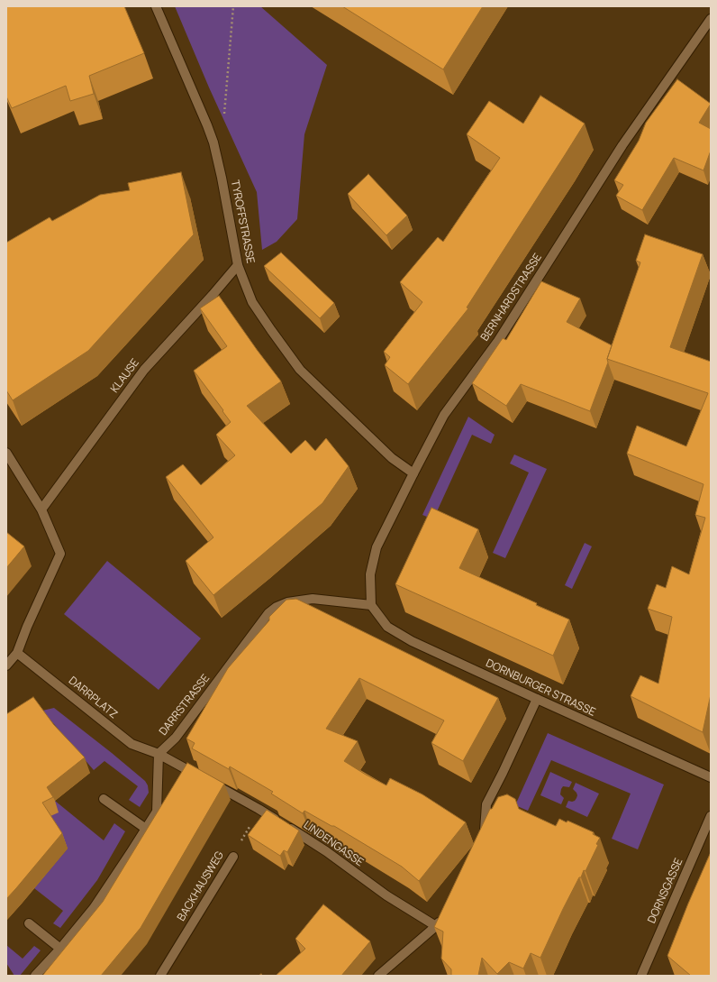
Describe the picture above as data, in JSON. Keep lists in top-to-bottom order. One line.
{"streets":{"street":["TYROFFSTRASSE","BERNHARDSTRASSE","KLAUSE","DORNBURGER STRASSE","DARRPLATZ","DARRSTRASSE","LINDENGASSE","BACKHAUSWEG","DORNSGASSE"]},"crossings":[["TYROFFSTRASSE","BERNHARDSTRASSE"],["TYROFFSTRASSE","KLAUSE"],["BERNHARDSTRASSE","DORNBURGER STRASSE"],["BERNHARDSTRASSE","DARRSTRASSE"],["DORNBURGER STRASSE","DARRSTRASSE"],["DARRPLATZ","DARRSTRASSE"],["DARRPLATZ","LINDENGASSE"],["DARRSTRASSE","LINDENGASSE"],["LINDENGASSE","BACKHAUSWEG"]]}
